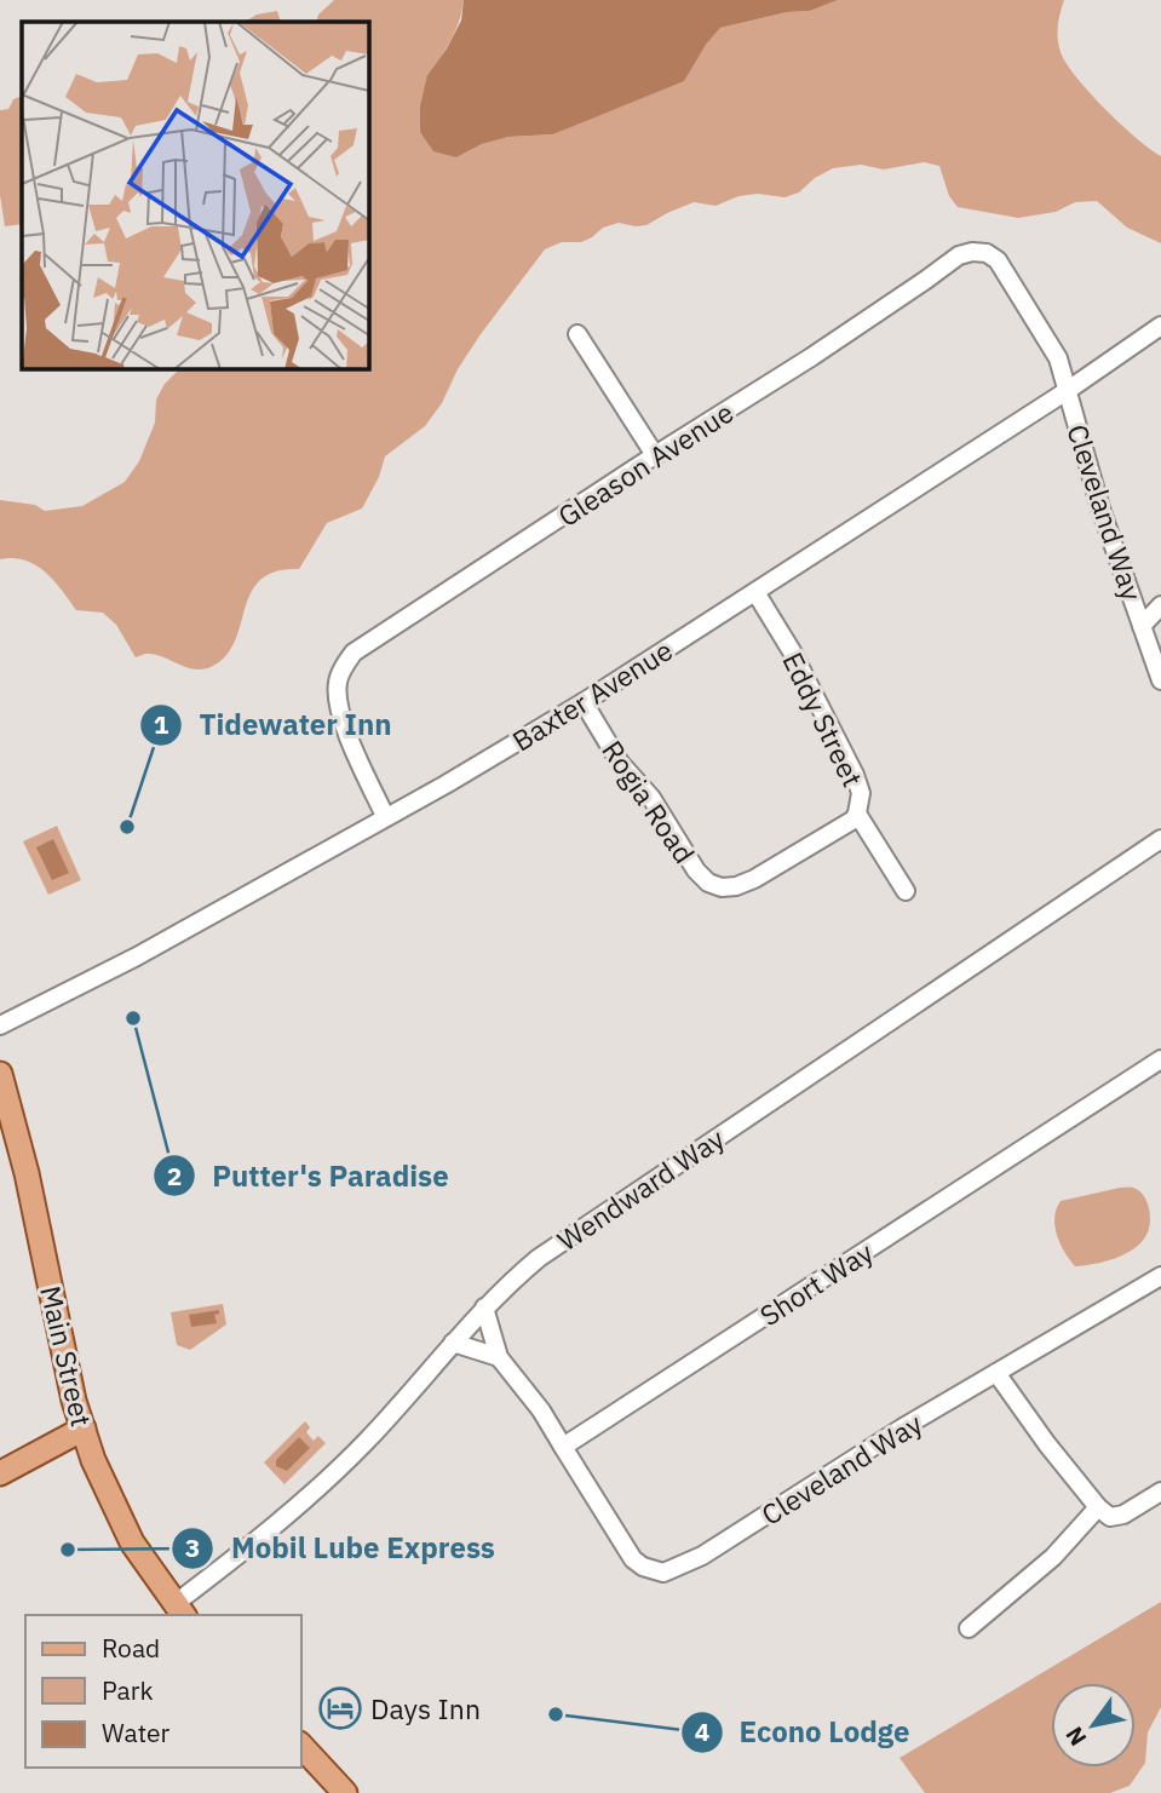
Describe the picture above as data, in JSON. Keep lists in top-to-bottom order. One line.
{"streets":{"main road":["Main Street"],"street":["Gleason Avenue","Cleveland Way","Baxter Avenue","Eddy Street","Rogia Road","Wendward Way","Short Way"]},"crossings":[["Gleason Avenue","Cleveland Way"],["Gleason Avenue","Baxter Avenue"],["Cleveland Way","Baxter Avenue"],["Cleveland Way","Short Way"],["Baxter Avenue","Eddy Street"],["Baxter Avenue","Rogia Road"],["Eddy Street","Rogia Road"],["Wendward Way","Main Street"]],"places":{"other":["Tidewater Inn","Putter's Paradise","Mobil Lube Express","Econo Lodge"],"hotel":["Days Inn"]},"legend":["Road","Park","Water"],"north":"bottom left"}
